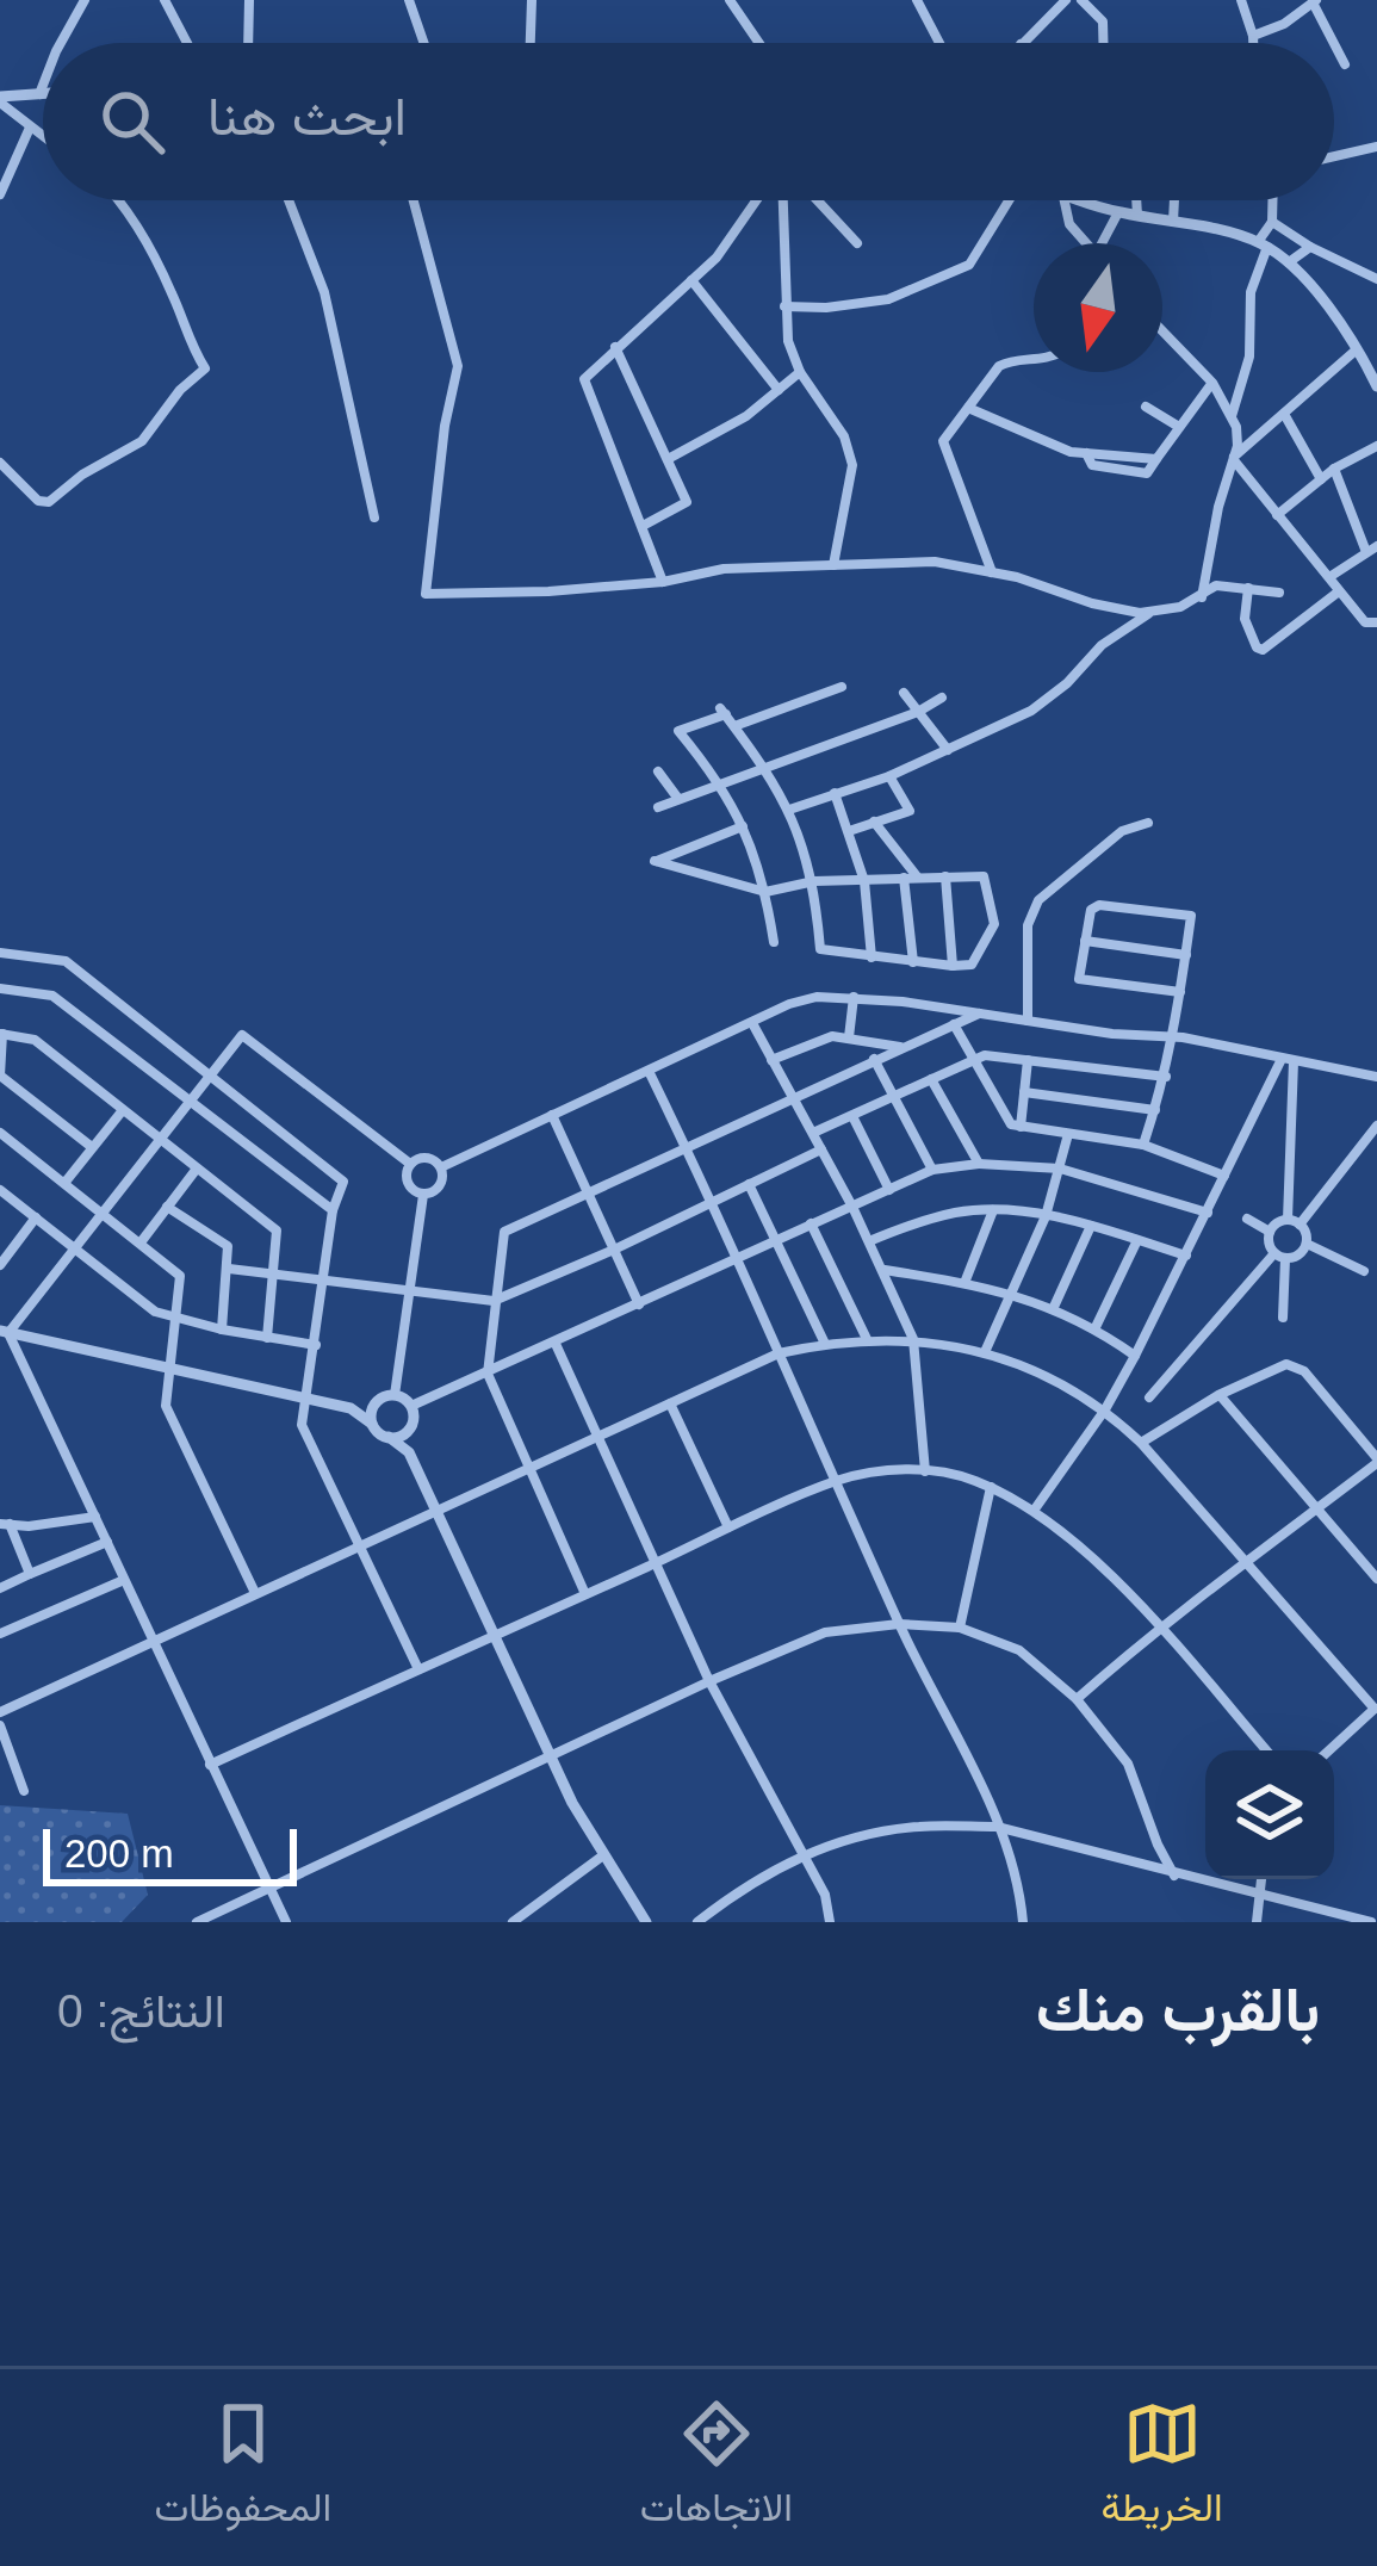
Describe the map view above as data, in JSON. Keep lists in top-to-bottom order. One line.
{"scale_bar":"200 m","north":"bottom","page":{"search":"ابحث هنا","scale":"200 m","heading":["بالقرب منك","النتائج: 0"],"nav":["الخريطة","الاتجاهات","المحفوظات"]}}
